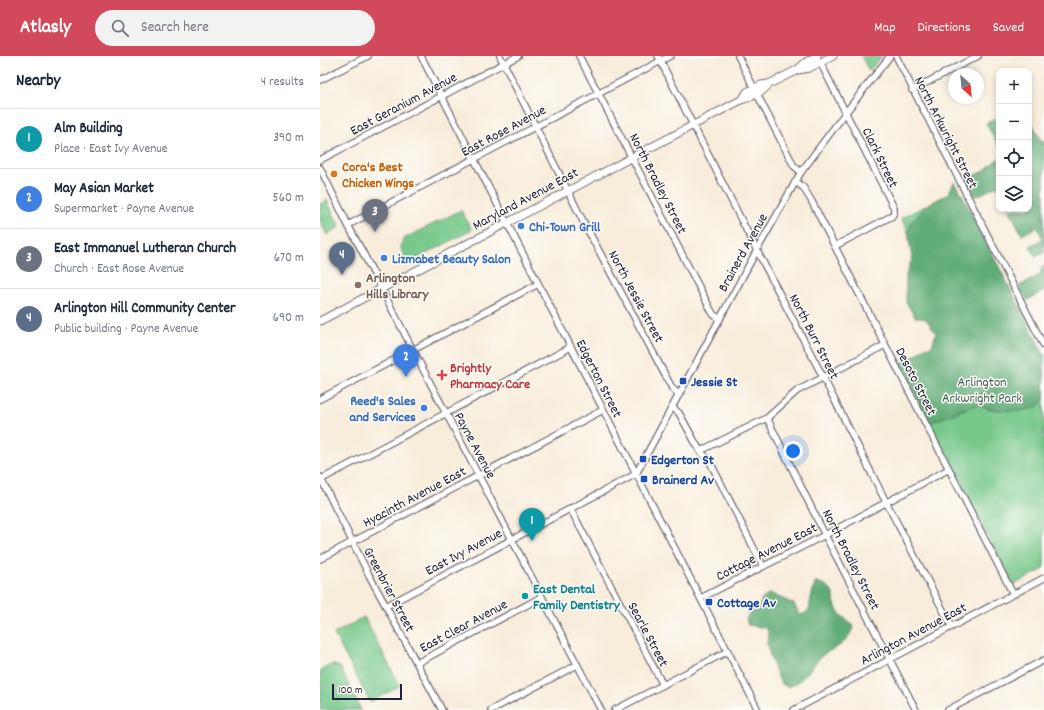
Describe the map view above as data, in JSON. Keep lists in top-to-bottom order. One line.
{"streets":{"main road":["Maryland Avenue East"],"street":["East Geranium Avenue","East Rose Avenue","North Arkwright Street","Clark Street","North Bradley Street","Brainerd Avenue","North Jessie Street","North Burr Street","Edgerton Street","Desoto Street","Payne Avenue","Hyacinth Avenue East","East Ivy Avenue","Cottage Avenue East","Greenbrier Street","East Clear Avenue","Arlington Avenue East","Searle Street"]},"crossings":[["East Geranium Avenue","North Jessie Street"],["East Geranium Avenue","Edgerton Street"],["East Rose Avenue","North Bradley Street"],["East Rose Avenue","North Jessie Street"],["East Rose Avenue","North Burr Street"],["East Rose Avenue","Edgerton Street"],["East Rose Avenue","Payne Avenue"],["Clark Street","Maryland Avenue East"],["Clark Street","Brainerd Avenue"],["Clark Street","Desoto Street"],["North Bradley Street","Maryland Avenue East"],["North Bradley Street","Brainerd Avenue"],["North Bradley Street","Cottage Avenue East"],["North Bradley Street","Arlington Avenue East"],["Maryland Avenue East","North Jessie Street"],["Maryland Avenue East","North Burr Street"],["Maryland Avenue East","Edgerton Street"],["Maryland Avenue East","Payne Avenue"],["Brainerd Avenue","North Jessie Street"],["Brainerd Avenue","North Burr Street"],["Brainerd Avenue","Edgerton Street"],["Brainerd Avenue","Desoto Street"],["Brainerd Avenue","East Ivy Avenue"],["North Burr Street","Cottage Avenue East"],["North Burr Street","Arlington Avenue East"],["Edgerton Street","Hyacinth Avenue East"],["Edgerton Street","East Ivy Avenue"],["Edgerton Street","Cottage Avenue East"],["Desoto Street","Cottage Avenue East"],["Desoto Street","Arlington Avenue East"],["Payne Avenue","Hyacinth Avenue East"],["Payne Avenue","East Ivy Avenue"],["Payne Avenue","East Clear Avenue"],["Hyacinth Avenue East","Greenbrier Street"],["East Ivy Avenue","Greenbrier Street"],["East Ivy Avenue","Searle Street"],["Greenbrier Street","East Clear Avenue"]],"parks":["Arlington Arkwright Park"],"places":{"other":["Cora's Best Chicken Wings","Chi-Town Grill","Lizmabet Beauty Salon","Arlington Hills Library","Reed's Sales and Services","East Dental Family Dentistry"],"health":["Brightly Pharmacy Care"],"transit":["Jessie St","Edgerton St","Brainerd Av","Cottage Av"]},"scale_bar":"100 m","north":"bottom right","page":{"header":"Atlasly","search":"Search here","nav":["Map","Directions","Saved"],"heading":["Nearby","4 results"],"map_buttons":["+","−"],"list":[{"mark":"1","name":"Alm Building","note":"Place · East Ivy Avenue","value":"390 m"},{"mark":"2","name":"May Asian Market","note":"Supermarket · Payne Avenue","value":"560 m"},{"mark":"3","name":"East Immanuel Lutheran Church","note":"Church · East Rose Avenue","value":"670 m"},{"mark":"4","name":"Arlington Hill Community Center","note":"Public building · Payne Avenue","value":"690 m"}],"pins":["3","4","2","1"],"scale":"100 m"}}
